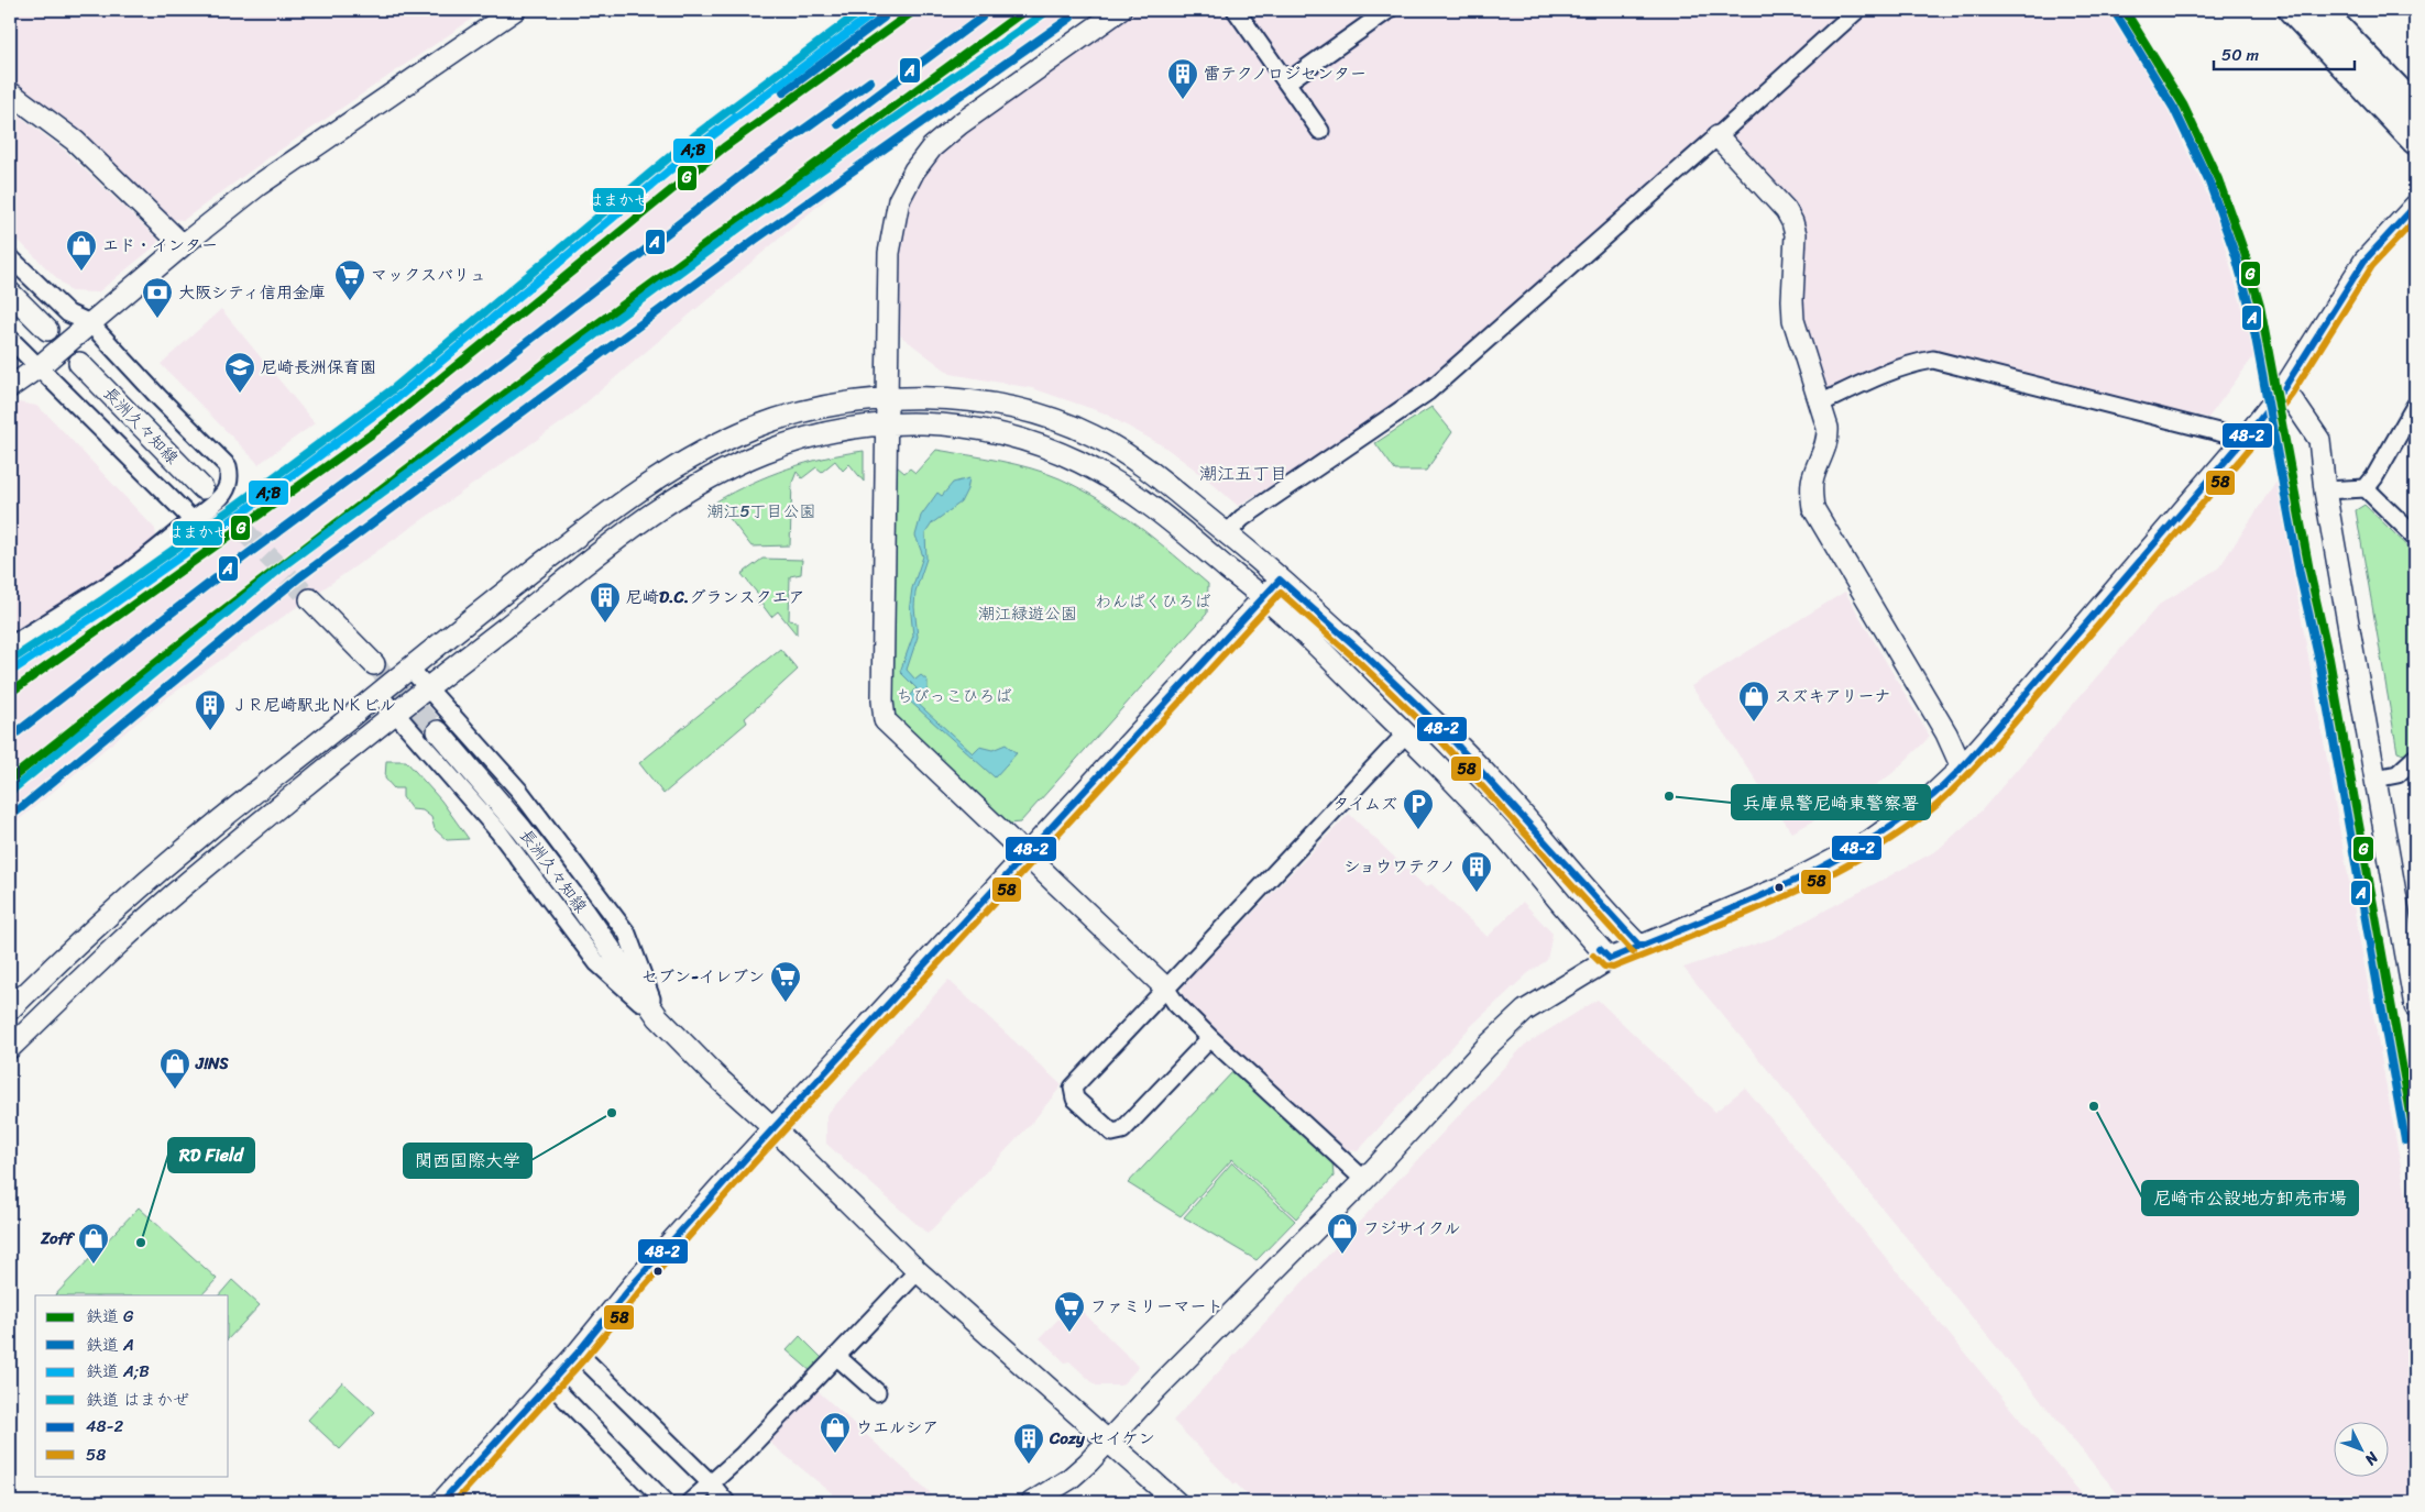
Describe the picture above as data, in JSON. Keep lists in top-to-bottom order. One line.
{"streets":{"street":["長洲久々知線"]},"districts":["潮江五丁目"],"parks":["潮江5丁目公園","わんぱくひろば","潮江緑遊公園","ちびっこひろば"],"places":{"building":["雷テクノロジセンター","尼崎D.C.グランスクエア","ＪＲ尼崎駅北ＮＫビル","ショウワテクノ","Cozy セイケン"],"shop":["エド・インター","スズキアリーナ","J!NS","フジサイクル","Zoff","ウエルシア"],"supermarket":["マックスバリュ","セブン-イレブン","ファミリーマート"],"bank":["大阪シティ信用金庫"],"school or university":["尼崎長洲保育園"],"other":["兵庫県警尼崎東警察署","尼崎市公設地方卸売市場","関西国際大学","RD Field"],"parking":["タイムズ"]},"lines":["rail line G","rail line A;B","rail line はまかぜ","rail line A","transit line 48-2","transit line 58"],"legend":["鉄道 G","鉄道 A","鉄道 A;B","鉄道 はまかぜ","48-2","58"],"scale_bar":"50 m","north":"bottom right"}
